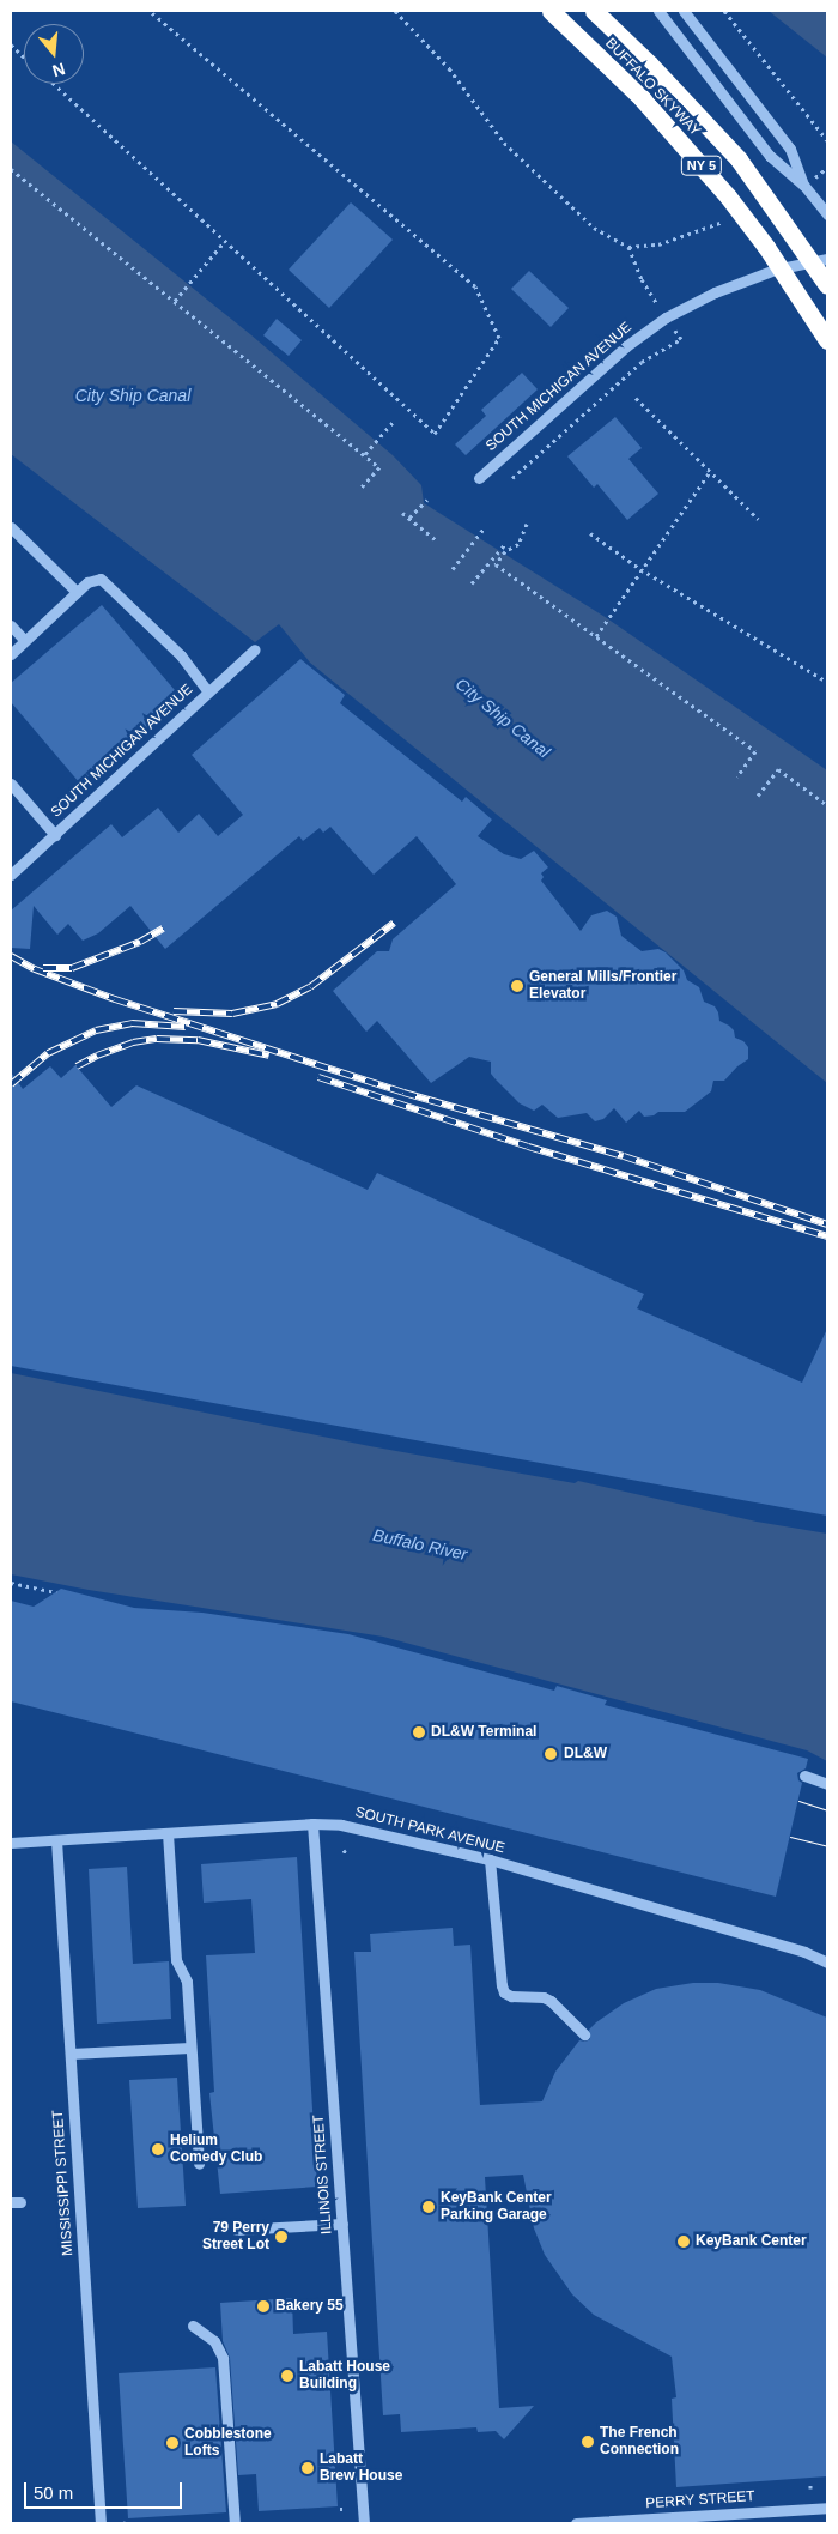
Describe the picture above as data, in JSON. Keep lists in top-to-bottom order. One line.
{"streets":{"highway":["BUFFALO SKYWAY","NY 5"],"street":["SOUTH MICHIGAN AVENUE","SOUTH PARK AVENUE","ILLINOIS STREET","MISSISSIPPI STREET","PERRY STREET"]},"crossings":[["SOUTH PARK AVENUE","ILLINOIS STREET"],["SOUTH PARK AVENUE","MISSISSIPPI STREET"]],"water":["City Ship Canal","Buffalo River"],"places":["General Mills/Frontier Elevator","DL&W Terminal","DL&W","Helium Comedy Club","KeyBank Center Parking Garage","79 Perry Street Lot","KeyBank Center","Bakery 55","Labatt House Building","The French Connection","Cobblestone Lofts","Labatt Brew House"],"scale_bar":"50 m","north":"bottom"}
